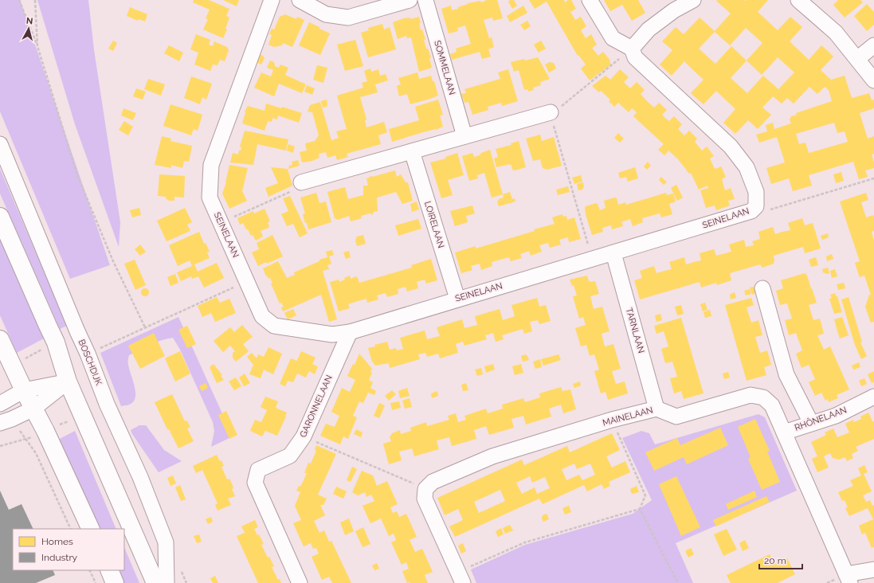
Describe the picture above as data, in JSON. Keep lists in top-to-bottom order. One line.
{"streets":{"street":["SOMMELAAN","SEINELAAN","LOIRELAAN","TARNLAAN","BOSCHDIJK","GARONNELAAN","MAINELAAN","RHÔNELAAN"]},"crossings":[["SEINELAAN","LOIRELAAN"],["SEINELAAN","TARNLAAN"],["SEINELAAN","GARONNELAAN"],["TARNLAAN","MAINELAAN"],["MAINELAAN","RHÔNELAAN"]],"legend":["Homes","Industry"],"scale_bar":"20 m","north":"top"}
